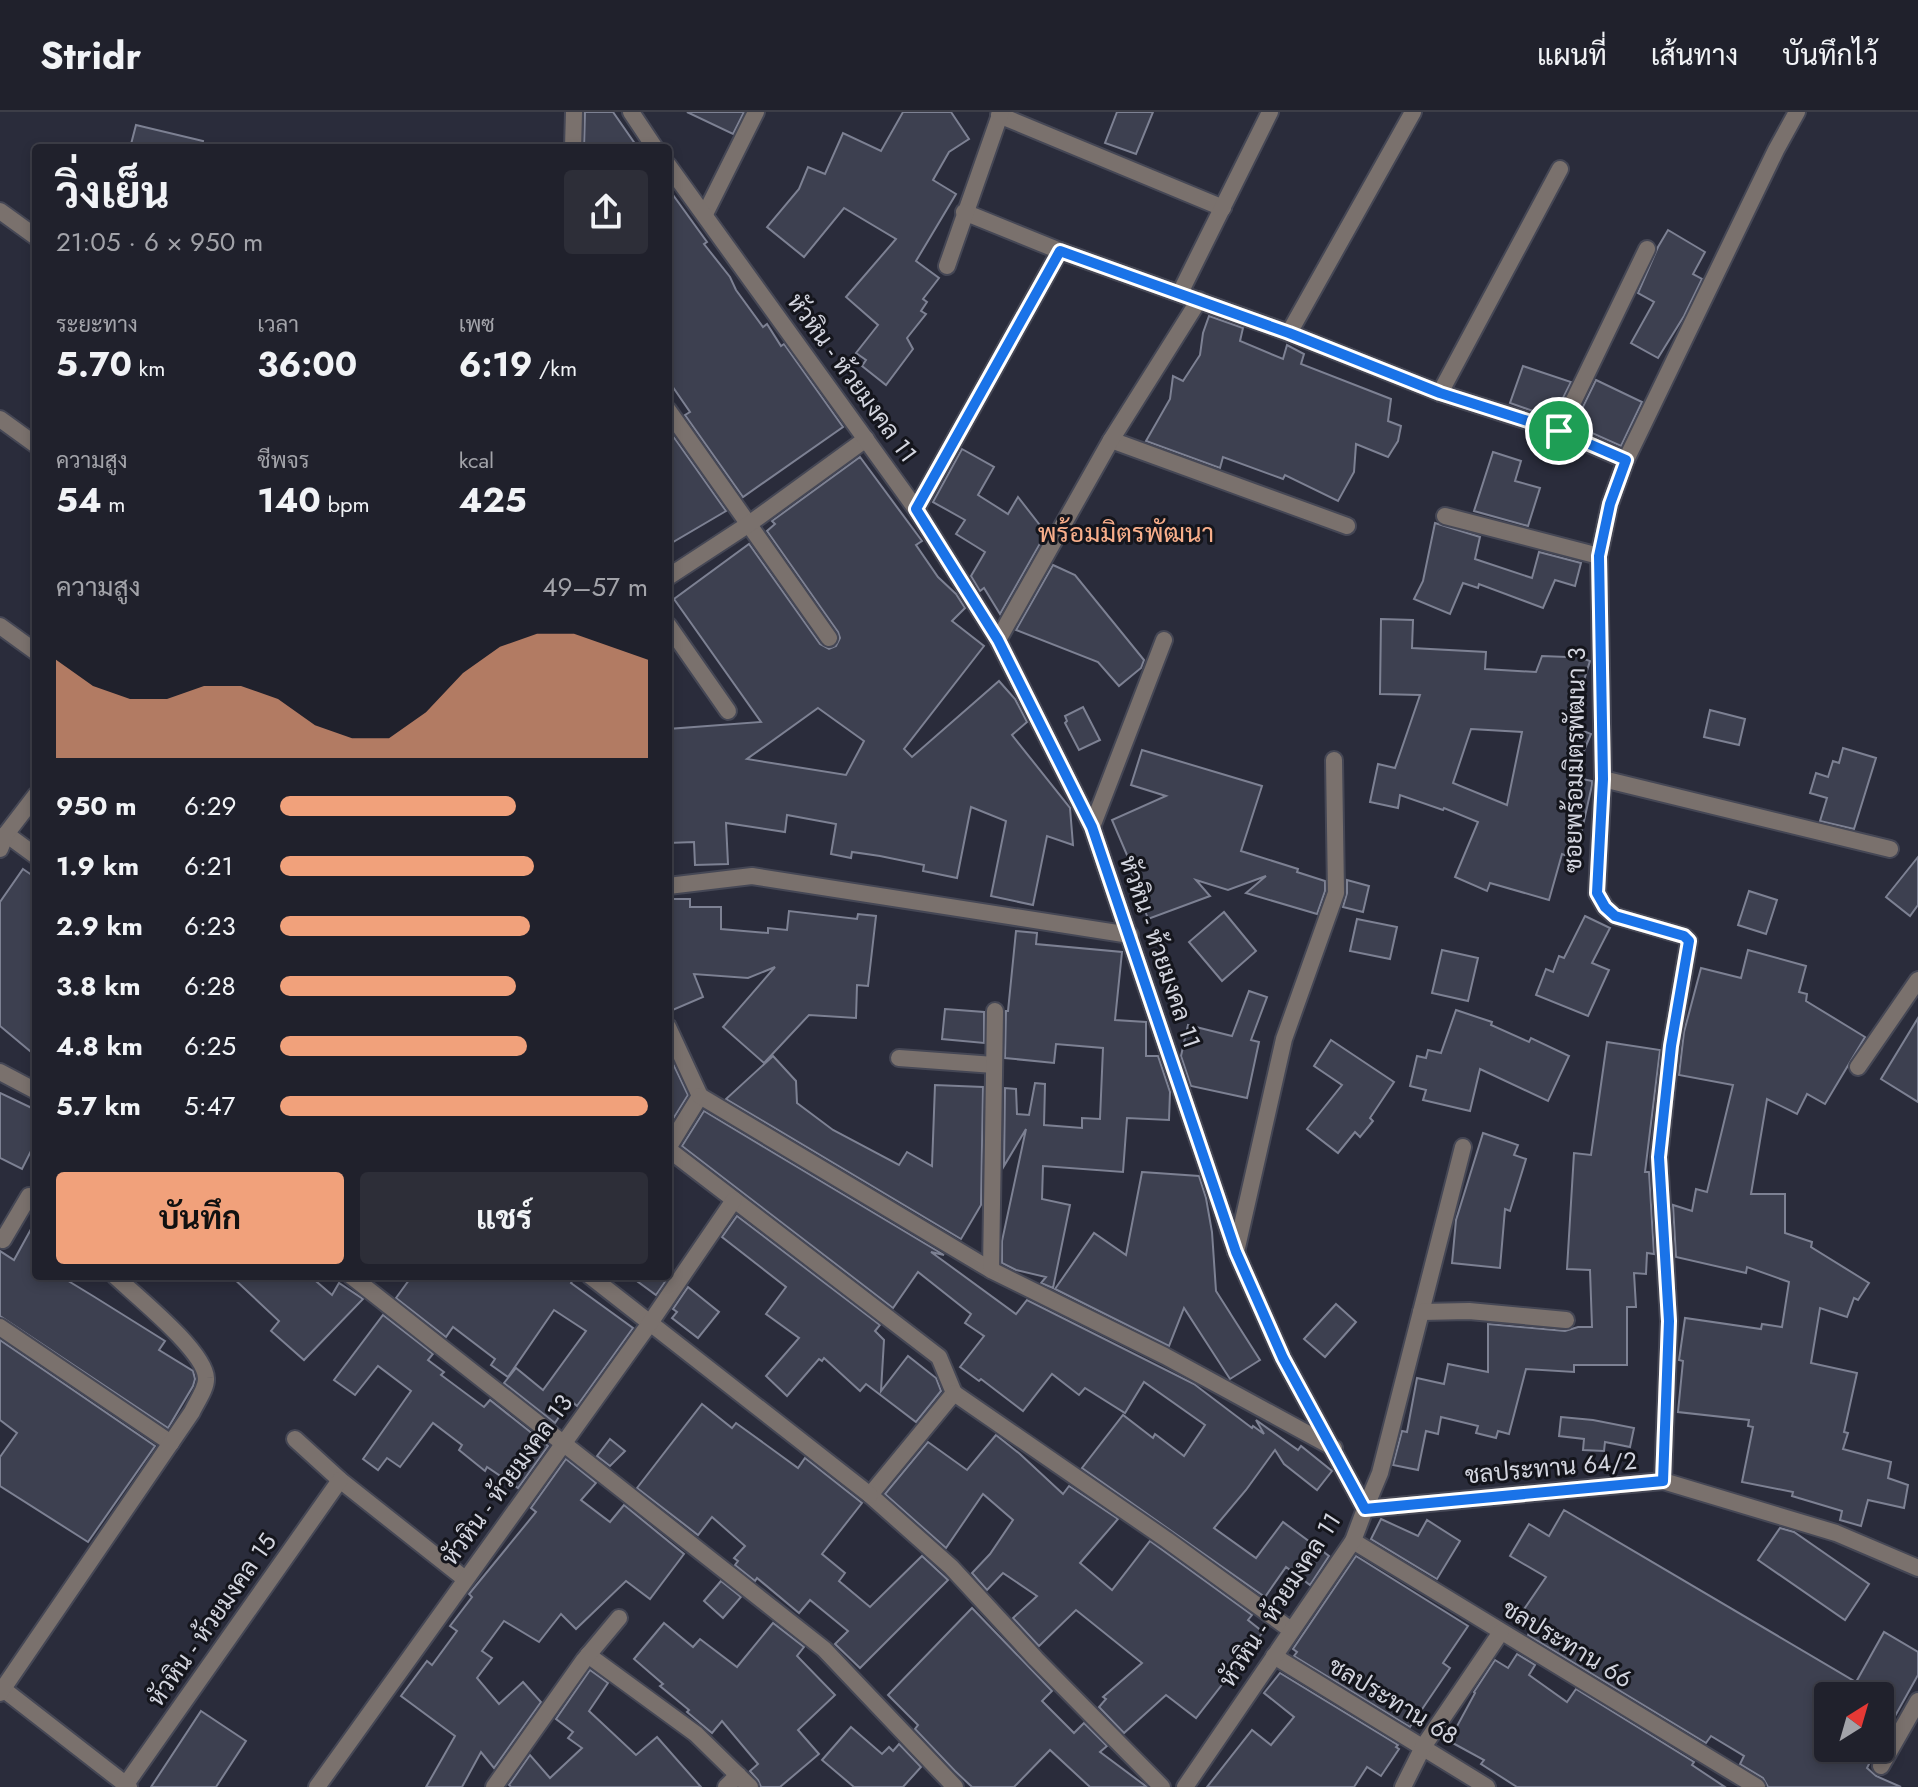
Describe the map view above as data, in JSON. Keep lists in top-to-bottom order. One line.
{"streets":{"street":["หัวหิน - ห้วยมงคล 11","ซอยพร้อมมิตรพัฒนา 3","ชลประทาน 64/2","หัวหิน - ห้วยมงคล 13","หัวหิน - ห้วยมงคล 15","ชลประทาน 66","ชลประทาน 68"]},"crossings":[["หัวหิน - ห้วยมงคล 11","ชลประทาน 64/2"],["หัวหิน - ห้วยมงคล 11","ชลประทาน 66"],["หัวหิน - ห้วยมงคล 11","ชลประทาน 68"],["ซอยพร้อมมิตรพัฒนา 3","ชลประทาน 64/2"]],"districts":["พร้อมมิตรพัฒนา"],"north":"top right","page":{"header":"Stridr","nav":["แผนที่","เส้นทาง","บันทึกไว้"],"heading":["วิ่งเย็น","21:05 · 6 × 950 m"],"stats":[["ระยะทาง","5.70 km"],["เวลา","36:00"],["เพซ","6:19 /km"],["ความสูง","54 m"],["ชีพจร","140 bpm"],["kcal","425"]],"chart":["ความสูง","49–57 m"],"list":[{"name":"950 m","note":"6:29"},{"name":"1.9 km","note":"6:21"},{"name":"2.9 km","note":"6:23"},{"name":"3.8 km","note":"6:28"},{"name":"4.8 km","note":"6:25"},{"name":"5.7 km","note":"5:47"}],"buttons":["บันทึก","แชร์"]}}
